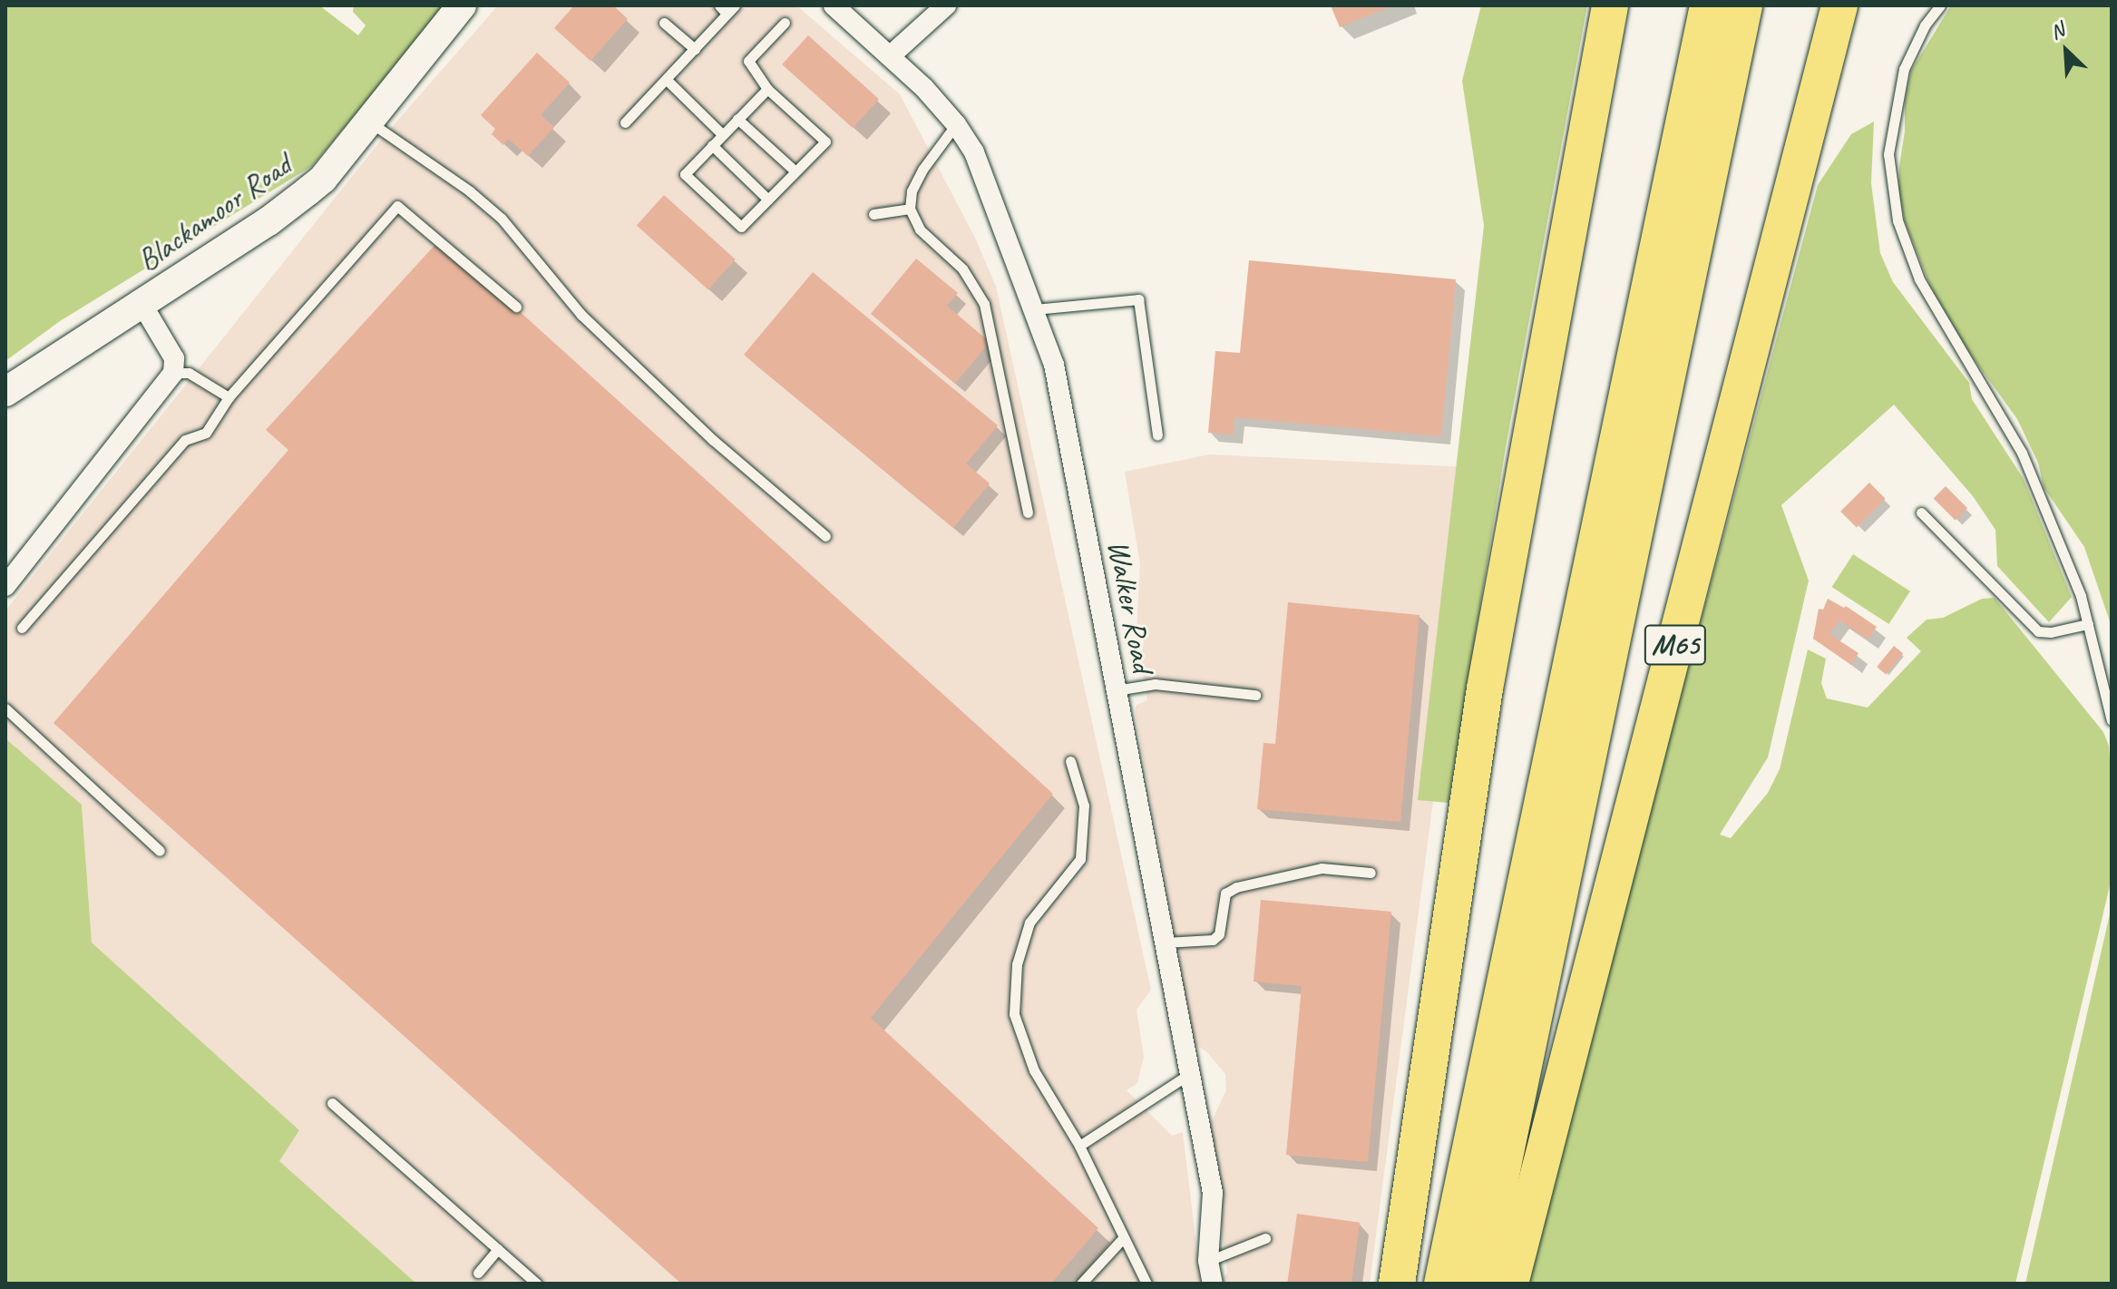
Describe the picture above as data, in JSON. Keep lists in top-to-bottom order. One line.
{"streets":{"highway":["M65"],"main road":["Blackamoor Road"],"street":["Walker Road"]},"north":"top left"}
